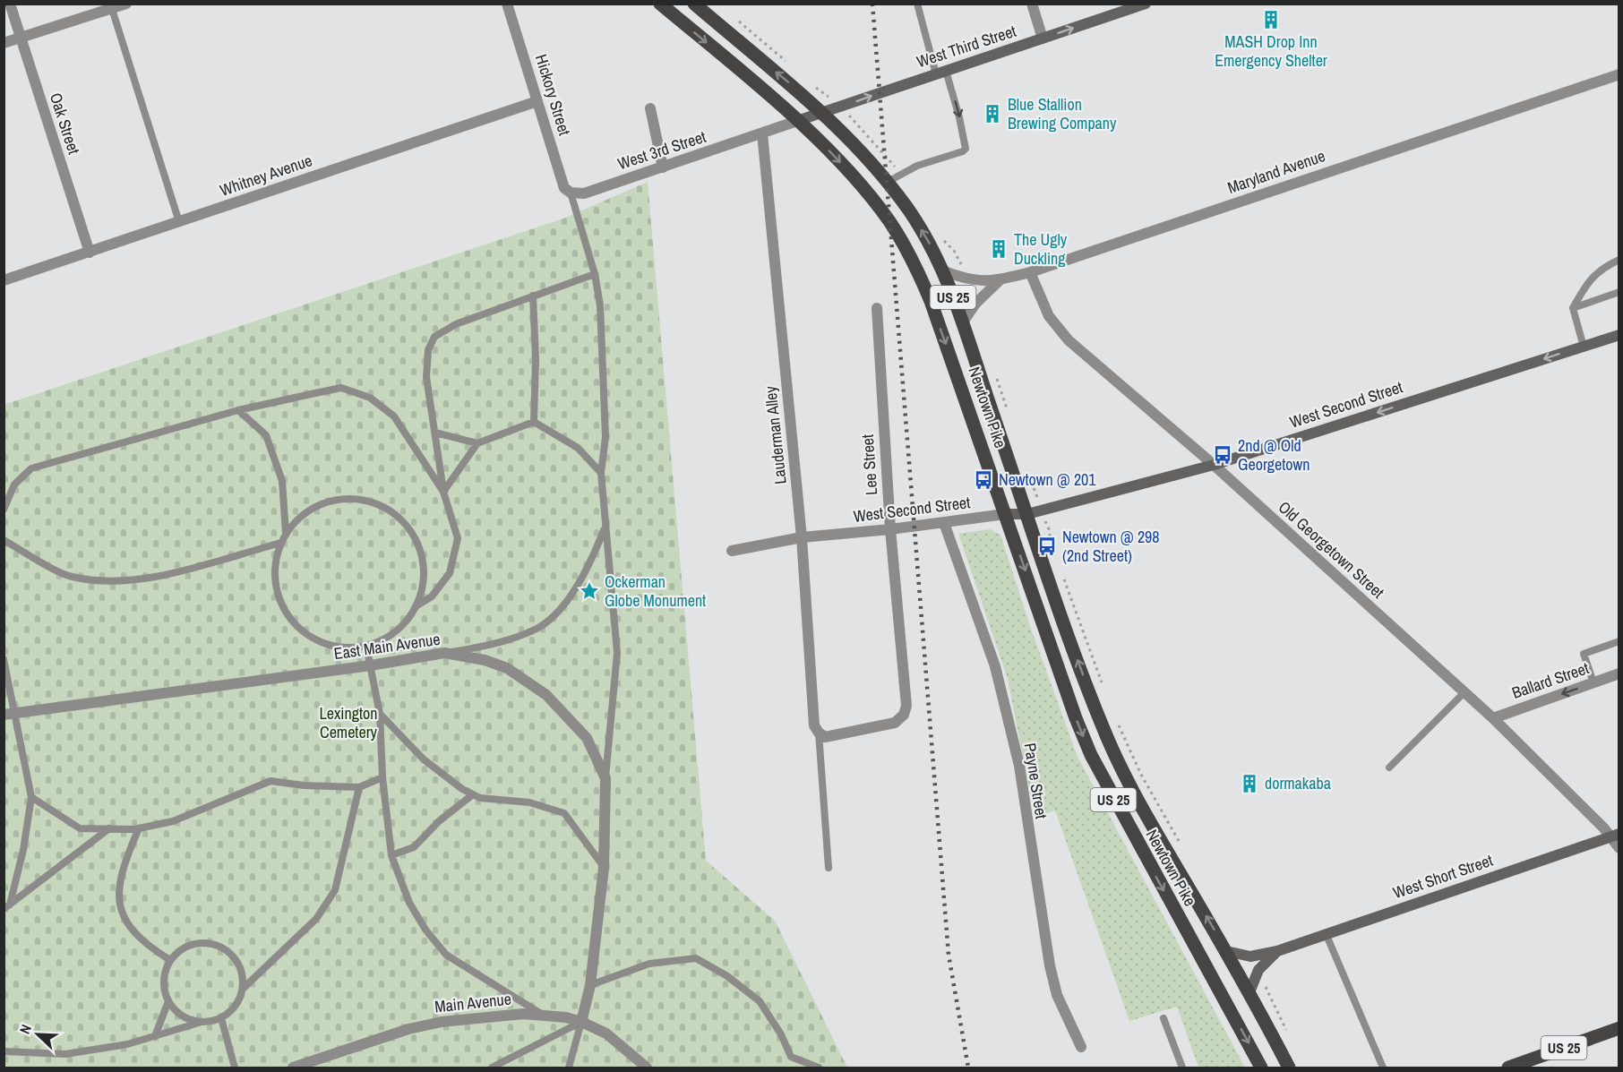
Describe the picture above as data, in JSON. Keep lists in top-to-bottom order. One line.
{"streets":{"main road":["West Third Street","US 25","West Second Street","Newtown Pike","West Short Street"],"street":["Hickory Street","Oak Street","West 3rd Street","Maryland Avenue","Whitney Avenue","Lauderman Alley","Lee Street","Old Georgetown Street","East Main Avenue","Ballard Street","Payne Street","Main Avenue"]},"crossings":[["West Third Street","Newtown Pike"],["Hickory Street","West 3rd Street"],["Hickory Street","Whitney Avenue"],["Oak Street","Whitney Avenue"],["West 3rd Street","Lauderman Alley"],["Maryland Avenue","Newtown Pike"],["Maryland Avenue","Old Georgetown Street"],["West Second Street","Newtown Pike"],["West Second Street","Lauderman Alley"],["West Second Street","Lee Street"],["West Second Street","Old Georgetown Street"],["West Second Street","Payne Street"],["Newtown Pike","West Short Street"],["Lauderman Alley","Lee Street"],["Old Georgetown Street","Ballard Street"],["Old Georgetown Street","West Short Street"],["East Main Avenue","Main Avenue"]],"one_way":["West Third Street","West Second Street","Ballard Street"],"parks":["Lexington Cemetery"],"places":{"building":["MASH Drop Inn Emergency Shelter","Blue Stallion Brewing Company","The Ugly Duckling","dormakaba"],"bus stop":["2nd @ Old Georgetown","Newtown @ 201","Newtown @ 298 (2nd Street)"],"place":["Ockerman Globe Monument"]},"north":"top left"}
